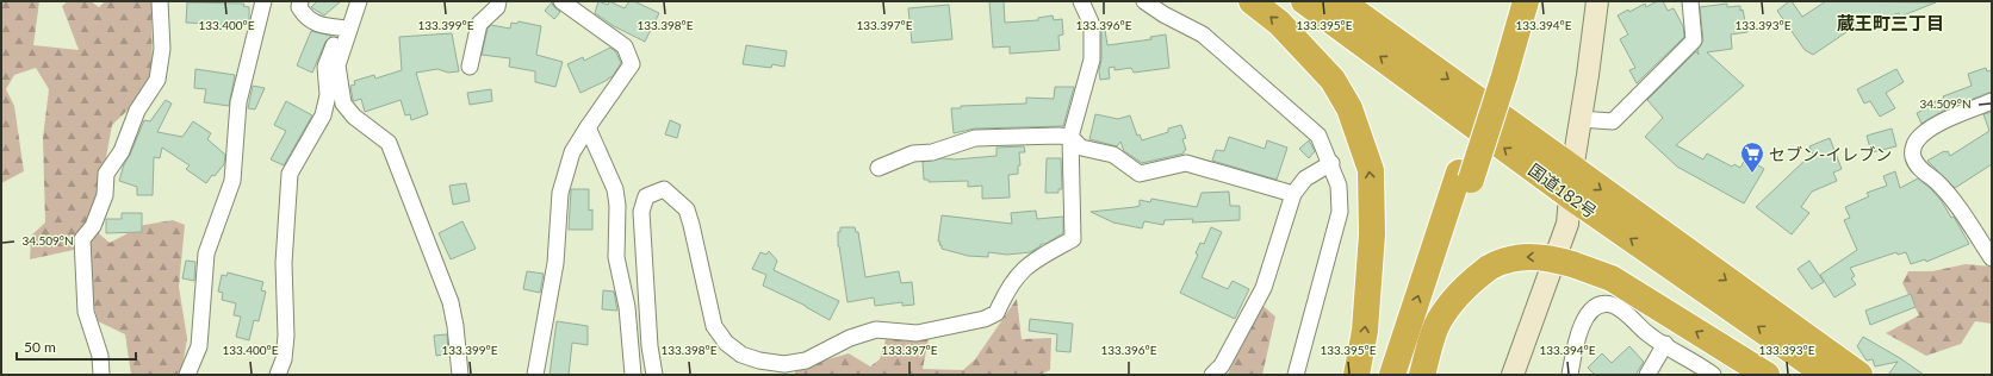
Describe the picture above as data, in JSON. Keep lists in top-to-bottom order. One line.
{"streets":{"highway":["国道182号"]},"districts":["蔵王町三丁目"],"places":{"supermarket":["セブン-イレブン"]},"scale_bar":"50 m","coordinates":["133.400°E","133.399°E","133.398°E","133.397°E","133.396°E","133.395°E","133.394°E","133.393°E","34.509°N"]}
